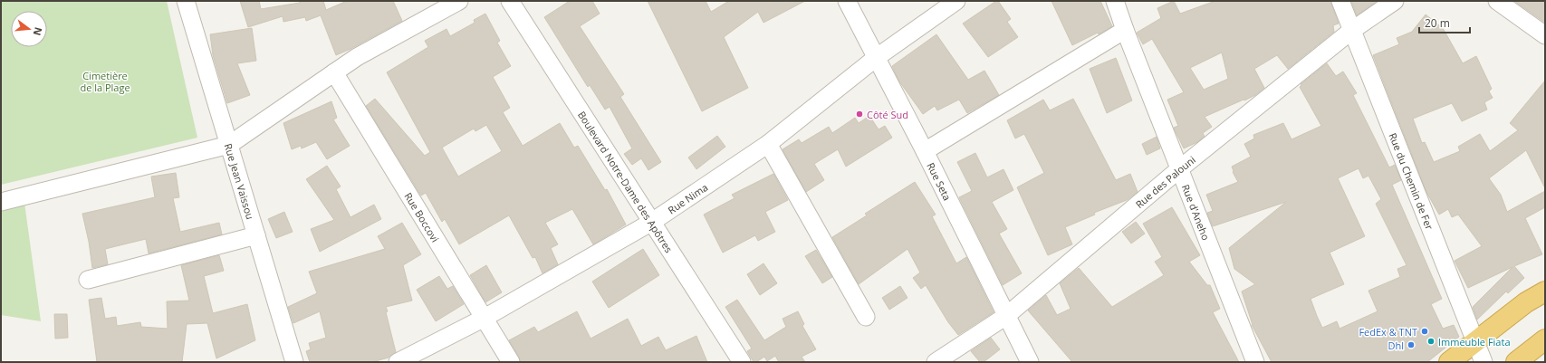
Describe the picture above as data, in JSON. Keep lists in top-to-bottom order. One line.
{"streets":{"street":["Rue Seta","Rue du Chemin de Fer","Rue Jean Vaissou","Boulevard Notre-Dame des Apôtres","Rue des Palouni","Rue Nima","Rue d'Aneho","Rue Boccovi"]},"crossings":[["Rue Seta","Rue des Palouni"],["Rue Seta","Rue Nima"],["Rue du Chemin de Fer","Rue des Palouni"],["Boulevard Notre-Dame des Apôtres","Rue Nima"],["Rue des Palouni","Rue d'Aneho"],["Rue Nima","Rue Boccovi"]],"parks":["Cimetière de la Plage"],"places":["Côté Sud","FedEx & TNT","Immeuble Fiata","Dhl"],"scale_bar":"20 m","north":"right"}
